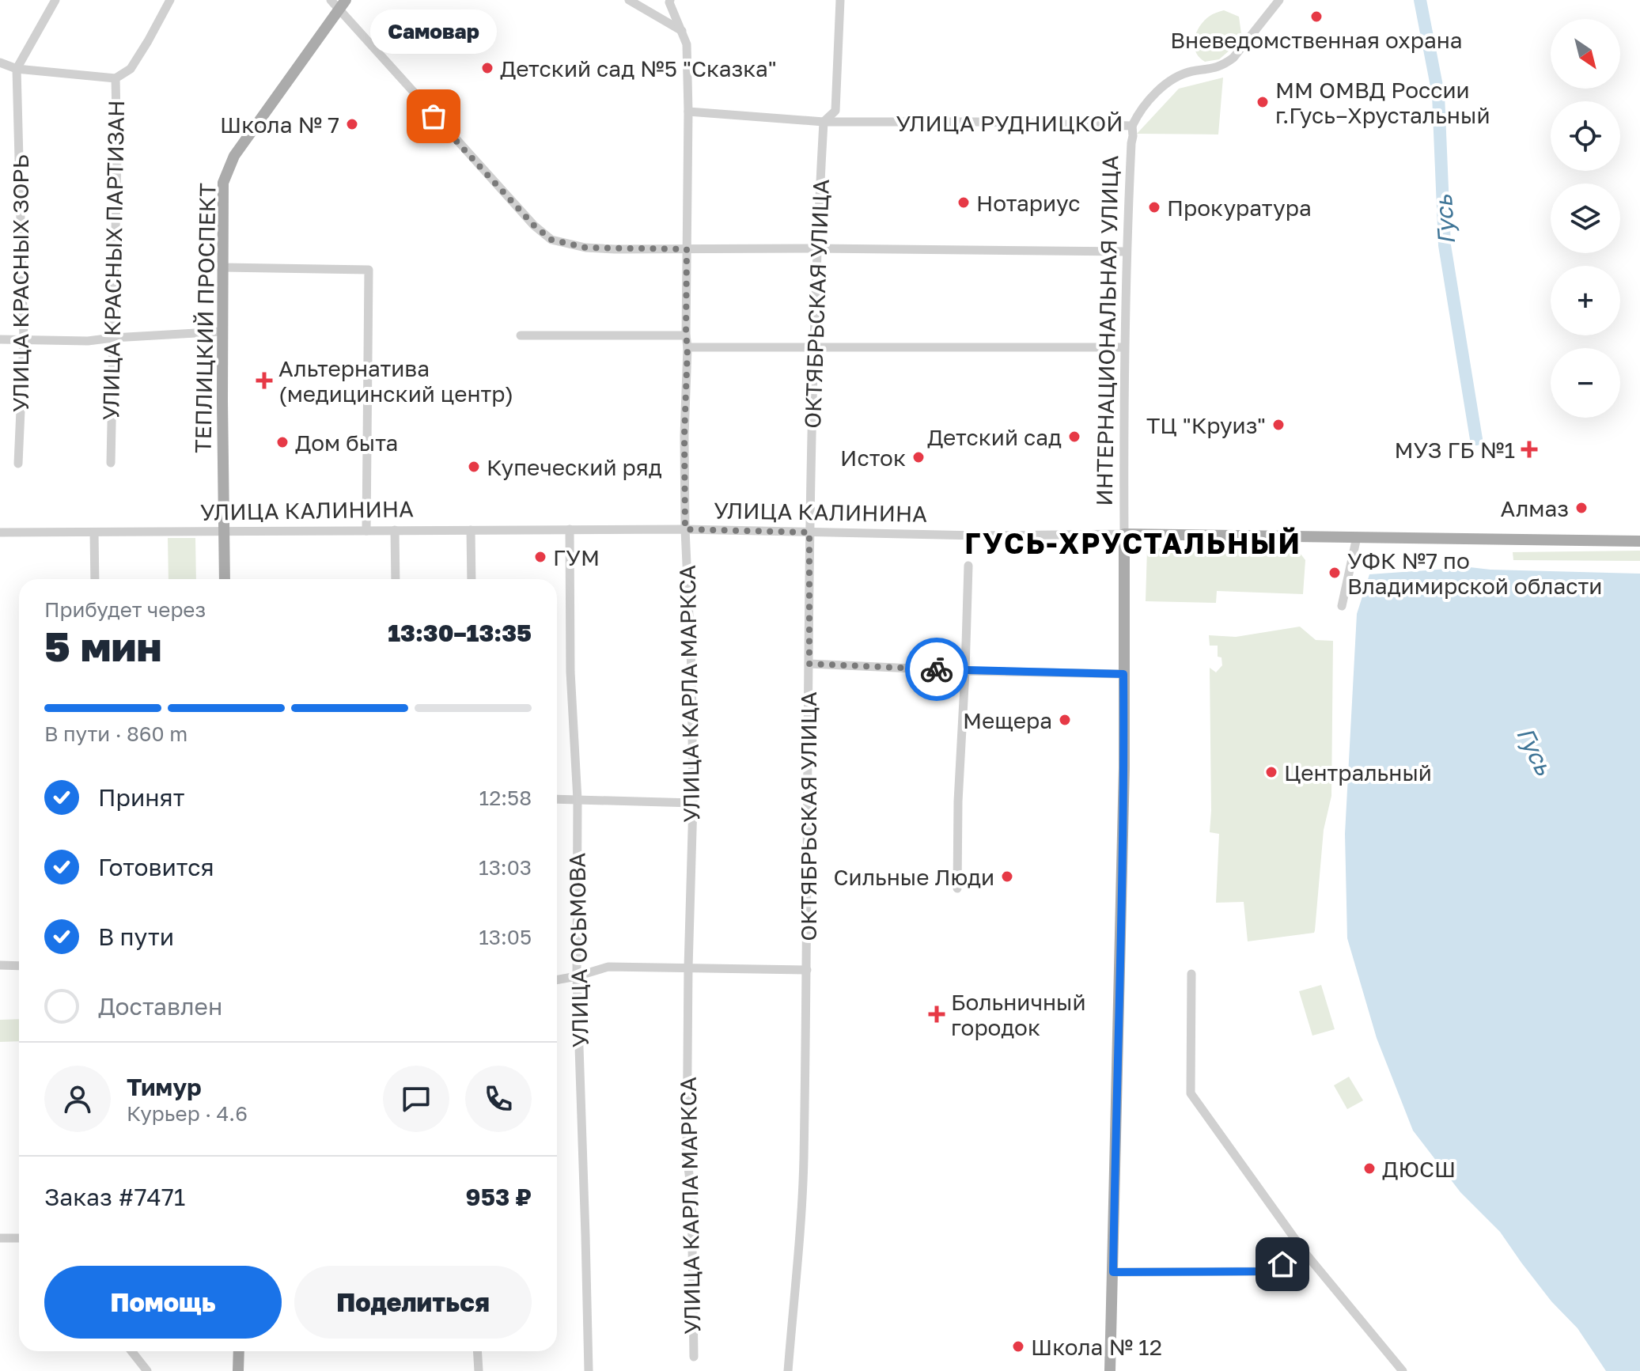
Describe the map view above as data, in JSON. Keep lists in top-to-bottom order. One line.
{"streets":{"main road":["ТЕПЛИЦКИЙ ПРОСПЕКТ","ИНТЕРНАЦИОНАЛЬНАЯ УЛИЦА","УЛИЦА КАЛИНИНА"],"street":["УЛИЦА РУДНИЦКОЙ","УЛИЦА КРАСНЫХ ПАРТИЗАН","УЛИЦА КРАСНЫХ ЗОРЬ","ОКТЯБРЬСКАЯ УЛИЦА","УЛИЦА КАРЛА МАРКСА","УЛИЦА ОСЬМОВА"]},"crossings":[["УЛИЦА РУДНИЦКОЙ","ОКТЯБРЬСКАЯ УЛИЦА"],["УЛИЦА РУДНИЦКОЙ","ИНТЕРНАЦИОНАЛЬНАЯ УЛИЦА"],["УЛИЦА РУДНИЦКОЙ","УЛИЦА КАРЛА МАРКСА"],["ОКТЯБРЬСКАЯ УЛИЦА","УЛИЦА КАЛИНИНА"],["ТЕПЛИЦКИЙ ПРОСПЕКТ","УЛИЦА КАЛИНИНА"],["ИНТЕРНАЦИОНАЛЬНАЯ УЛИЦА","УЛИЦА КАЛИНИНА"],["УЛИЦА КАЛИНИНА","УЛИЦА КАРЛА МАРКСА"],["УЛИЦА КАЛИНИНА","УЛИЦА ОСЬМОВА"]],"districts":["ГУСЬ-ХРУСТАЛЬНЫЙ"],"water":["Гусь"],"places":{"other":["Вневедомственная охрана","Детский сад №5 \"Сказка\"","ММ ОМВД России г.Гусь–Хрустальный","Самовар","Школа № 7","Нотариус","Прокуратура","ТЦ \"Круиз\"","Детский сад","Дом быта","Исток","Купеческий ряд","Алмаз","ГУМ","УФК №7 по Владимирской области","Мещера","Центральный","Сильные Люди","ДЮСШ","Школа № 12"],"health":["Альтернатива (медицинский центр)","МУЗ ГБ №1","Больничный городок"]},"north":"bottom right","page":{"bubble":"Самовар","map_buttons":["+","−"],"heading":["5 мин","Прибудет через","13:30–13:35"],"panel":["Тимур","Курьер · 4.6","Заказ #7471","953 ₽"],"bar":"В пути · 860 m","list":[["Принят","12:58"],["Готовится","13:03"],["В пути","13:05"],"Доставлен"],"buttons":["Помощь","Поделиться"]}}
